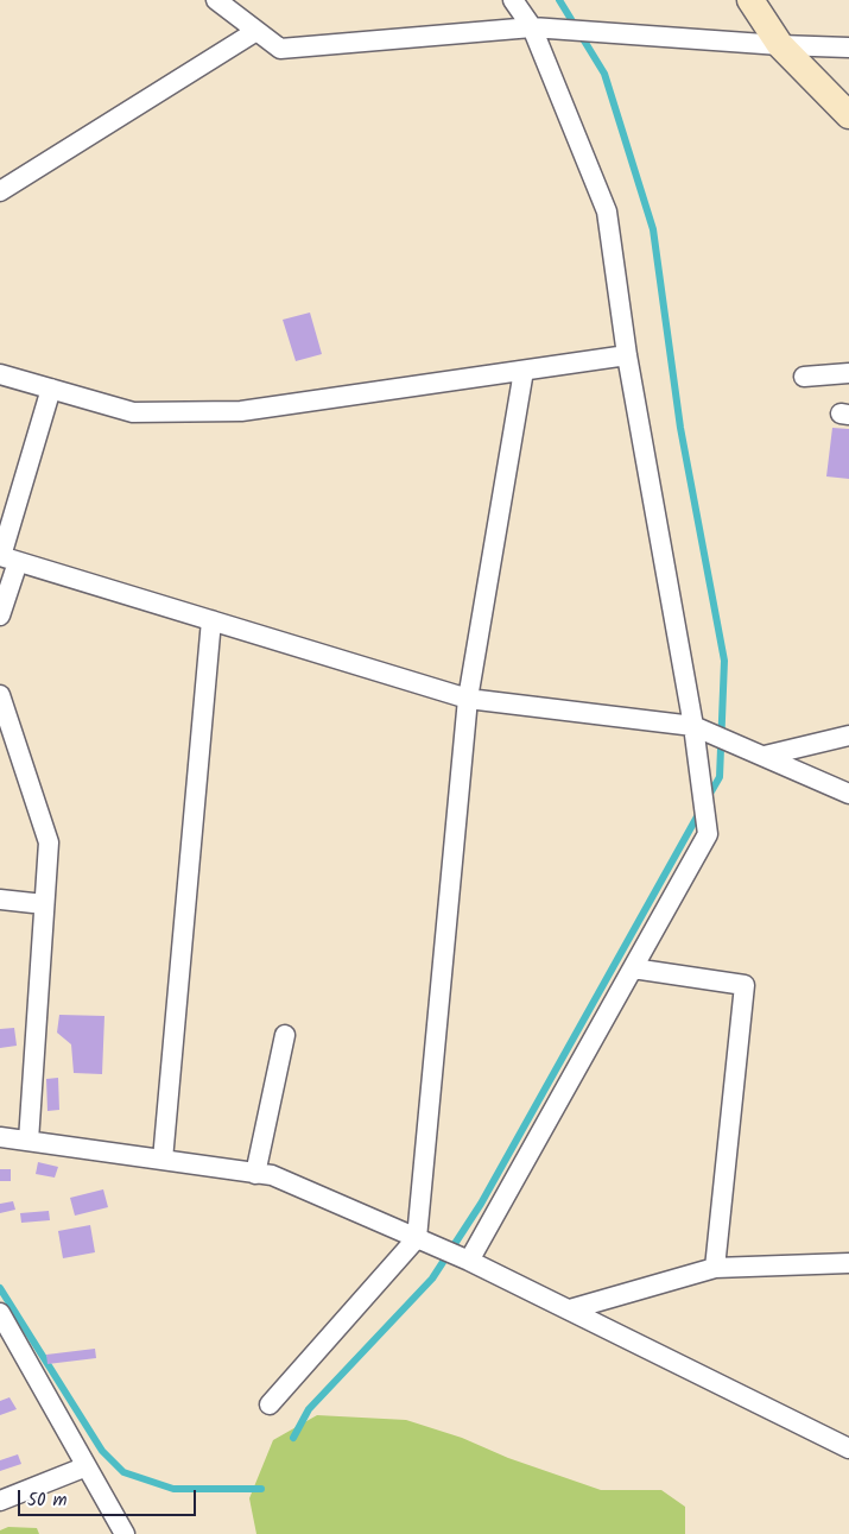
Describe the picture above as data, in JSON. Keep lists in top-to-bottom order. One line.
{"scale_bar":"50 m"}
